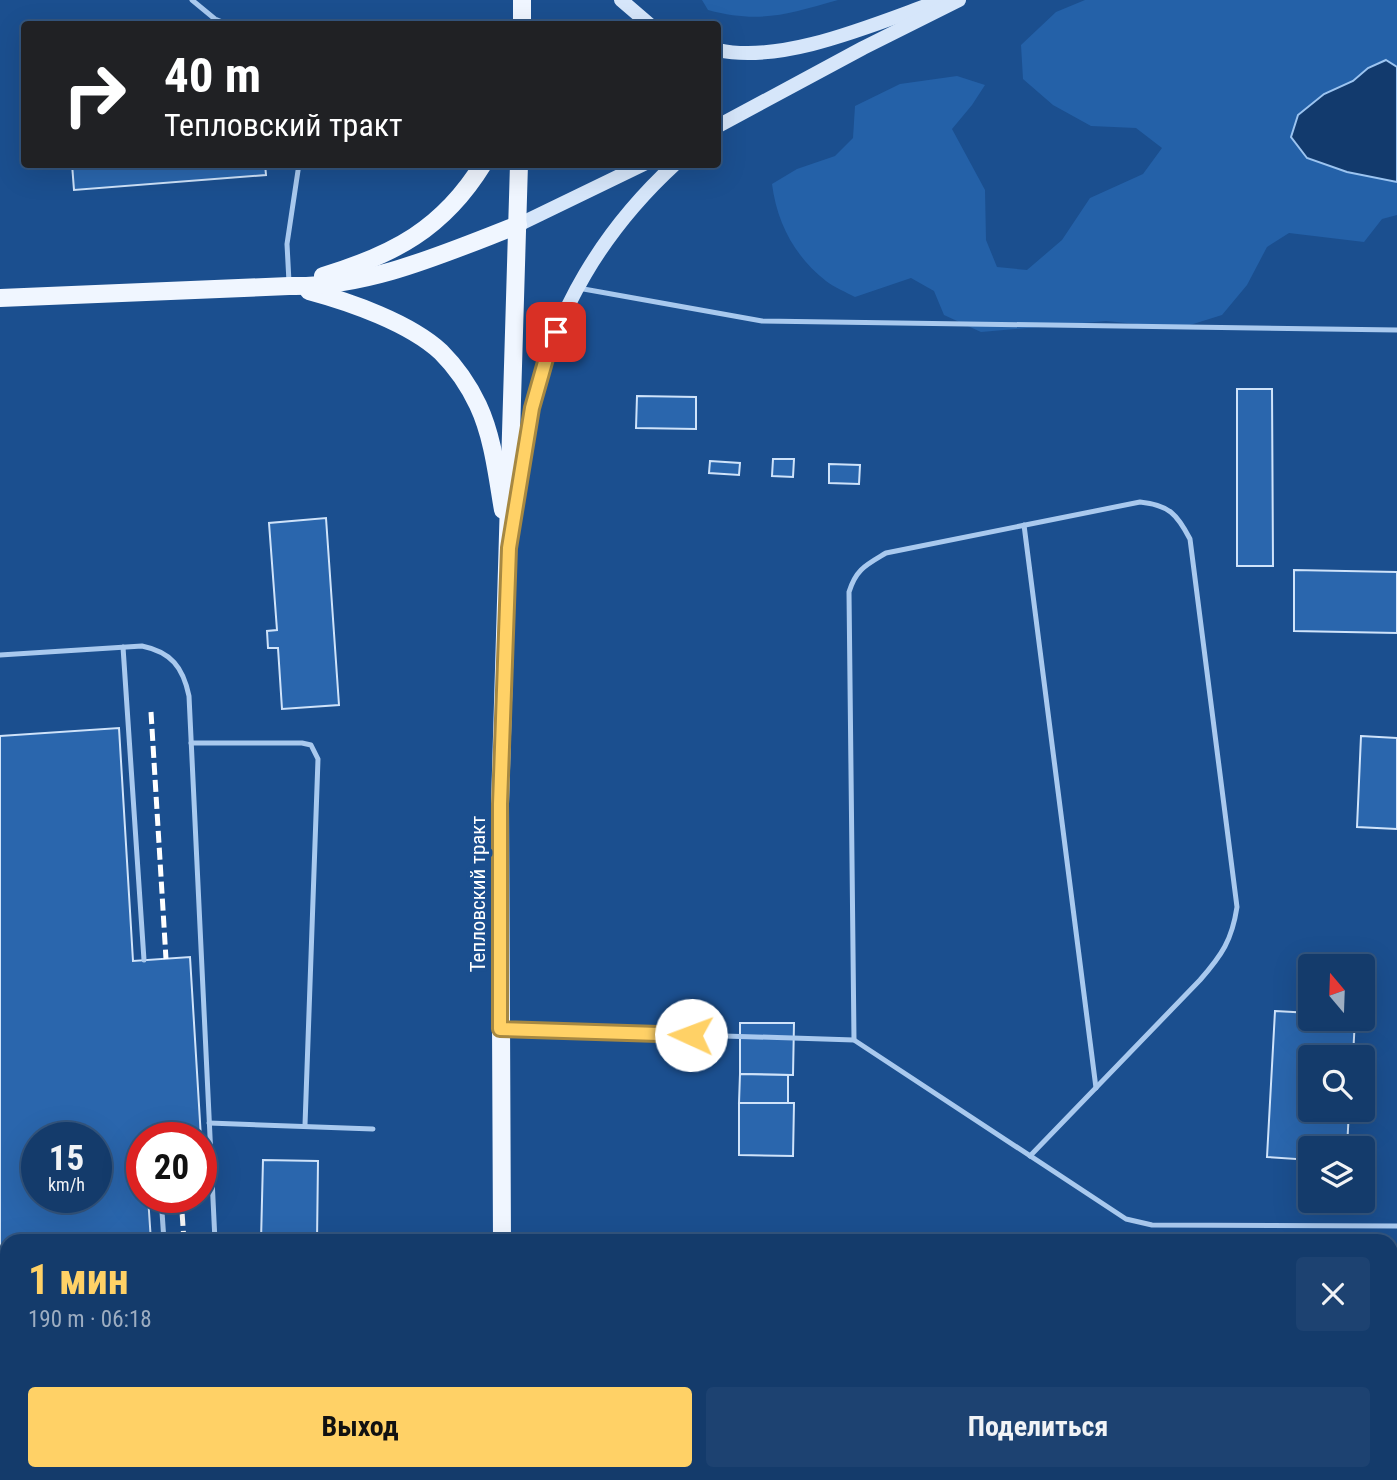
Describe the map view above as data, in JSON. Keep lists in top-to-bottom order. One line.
{"streets":{"main road":["Тепловский тракт"]},"north":"top","page":{"turn":["40 m","Тепловский тракт"],"speed":"15 km/h","limit":"20","heading":["1 мин","190 m · 06:18"],"buttons":["Выход","Поделиться"]}}
